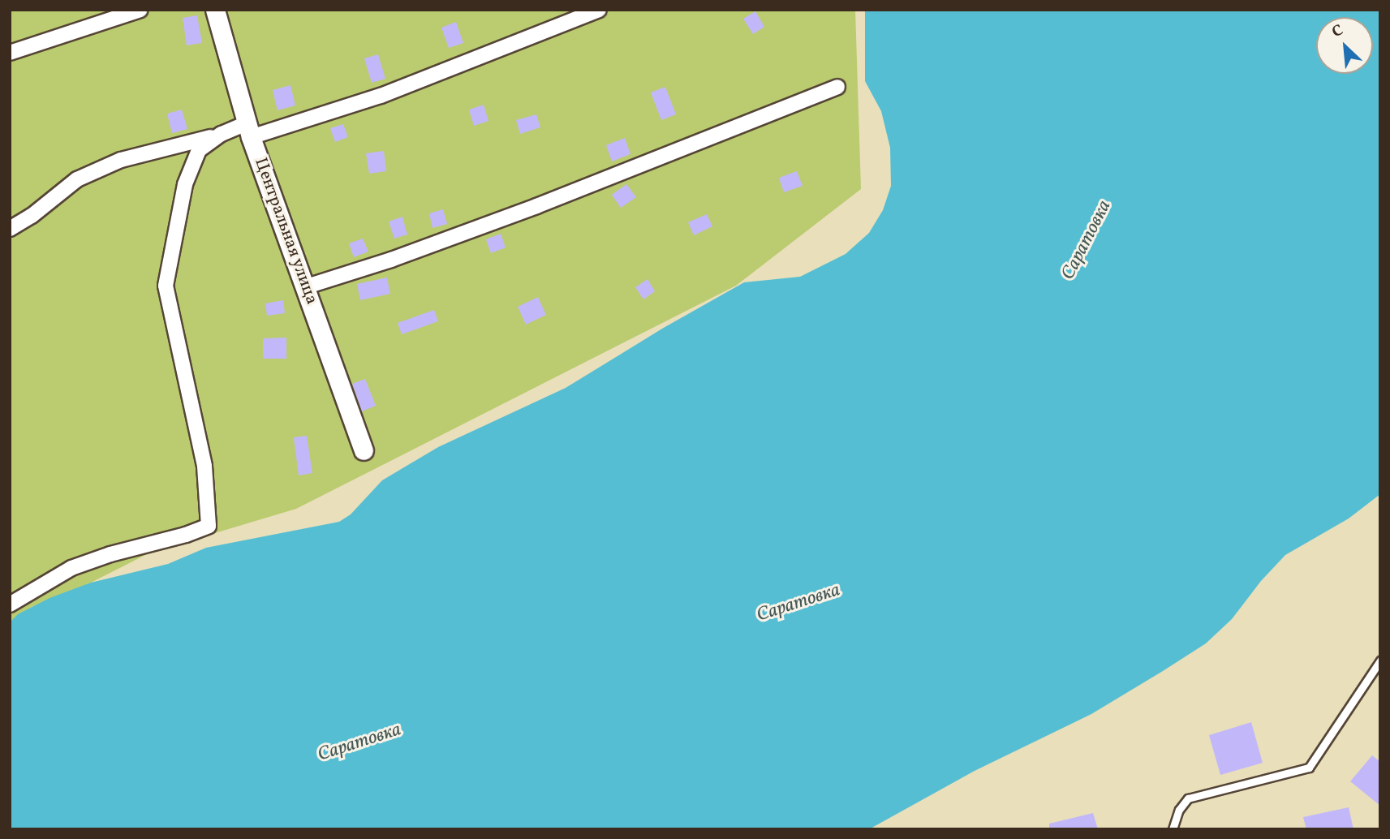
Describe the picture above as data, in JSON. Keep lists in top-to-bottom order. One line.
{"streets":{"street":["Центральная улица"]},"water":["Саратовка"],"north":"top left"}
